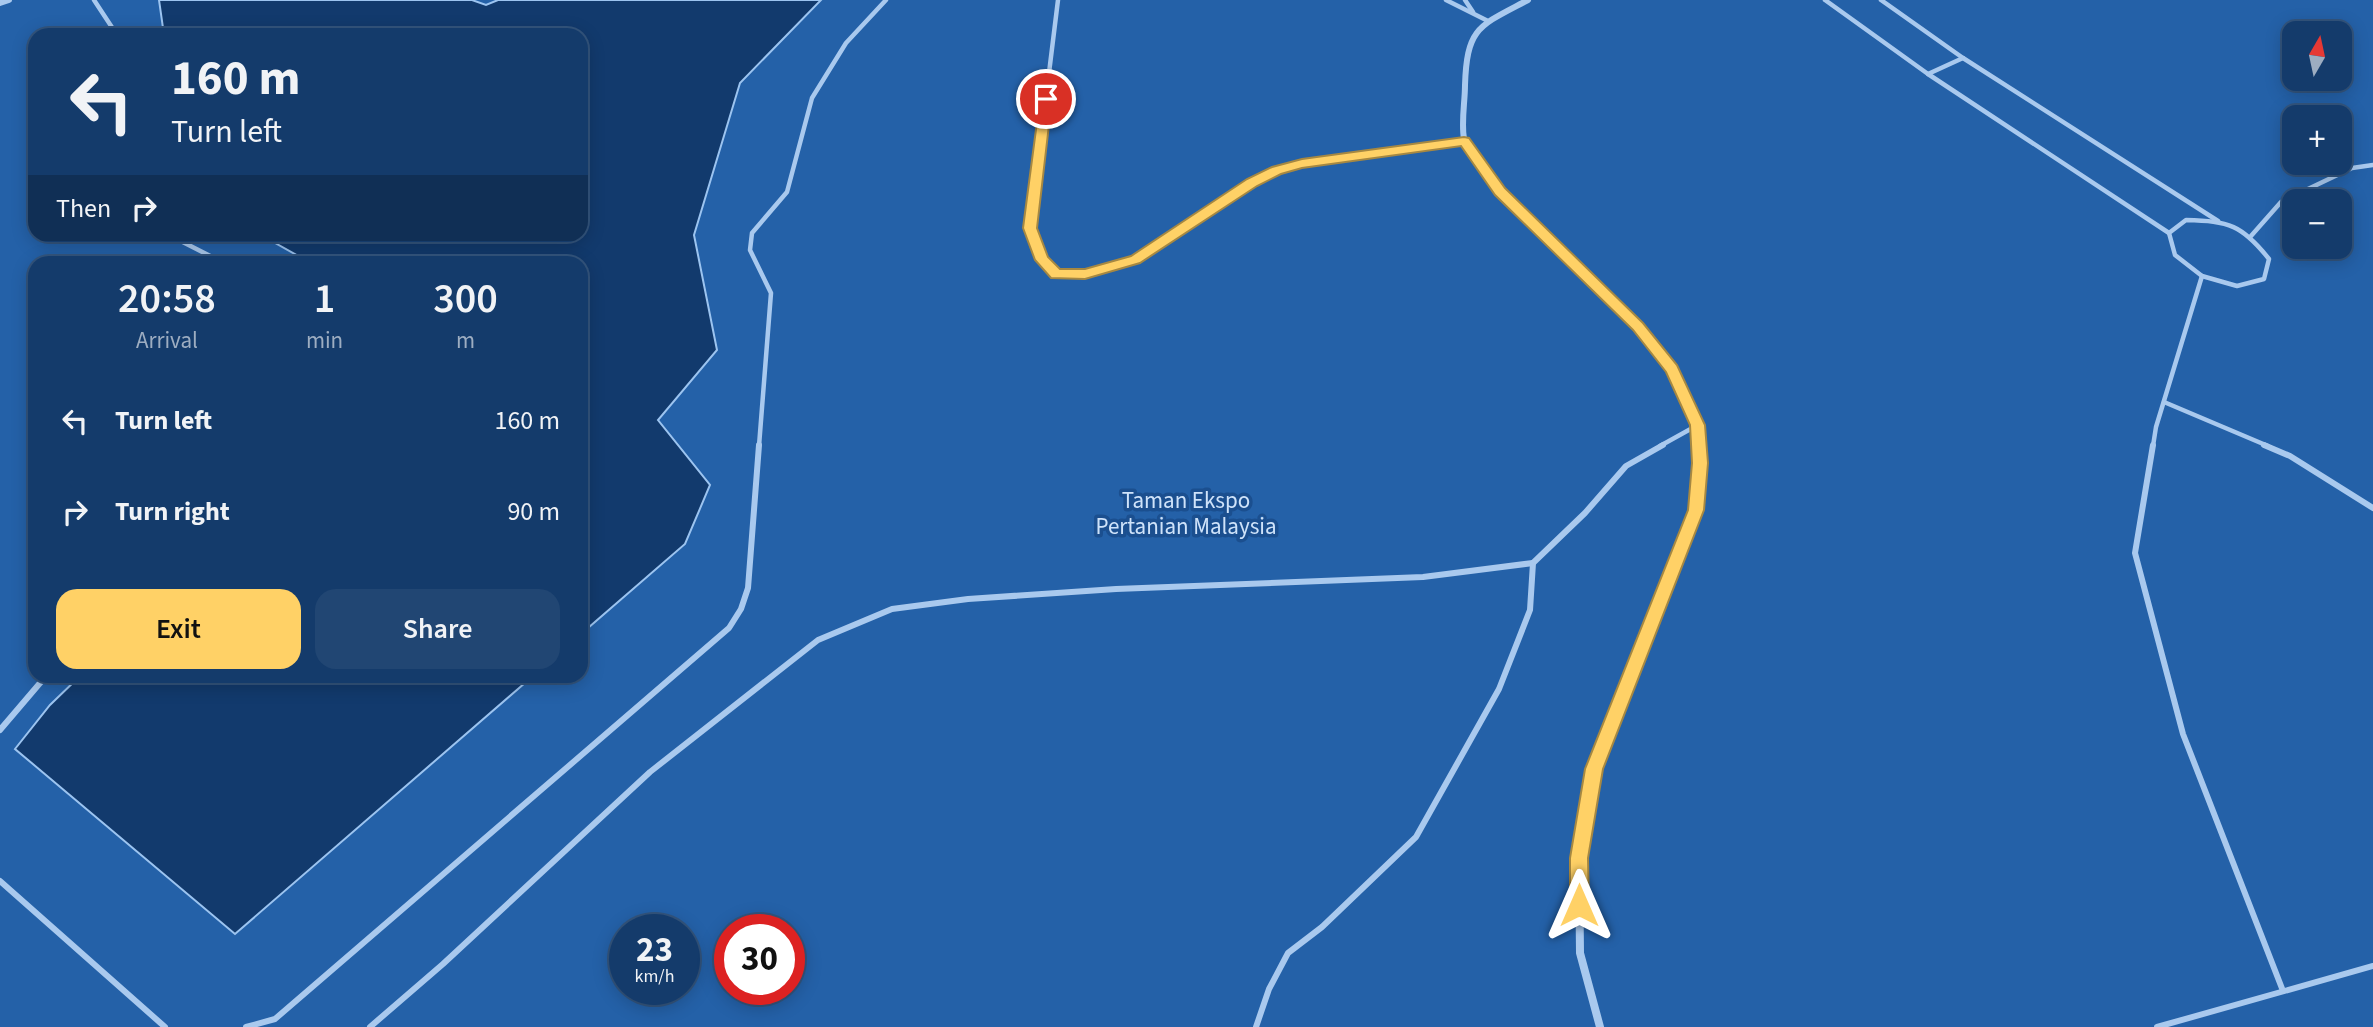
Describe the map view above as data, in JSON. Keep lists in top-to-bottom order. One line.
{"parks":["Taman Ekspo Pertanian Malaysia"],"north":"top","page":{"map_buttons":["+","−"],"turn":["160 m","Turn left"],"then":"Then","eta":["20:58","Arrival","1","min","300","m"],"list":[{"name":"Turn left","value":"160 m"},{"name":"Turn right","value":"90 m"}],"buttons":["Exit","Share"],"speed":"23 km/h","limit":"30"}}
